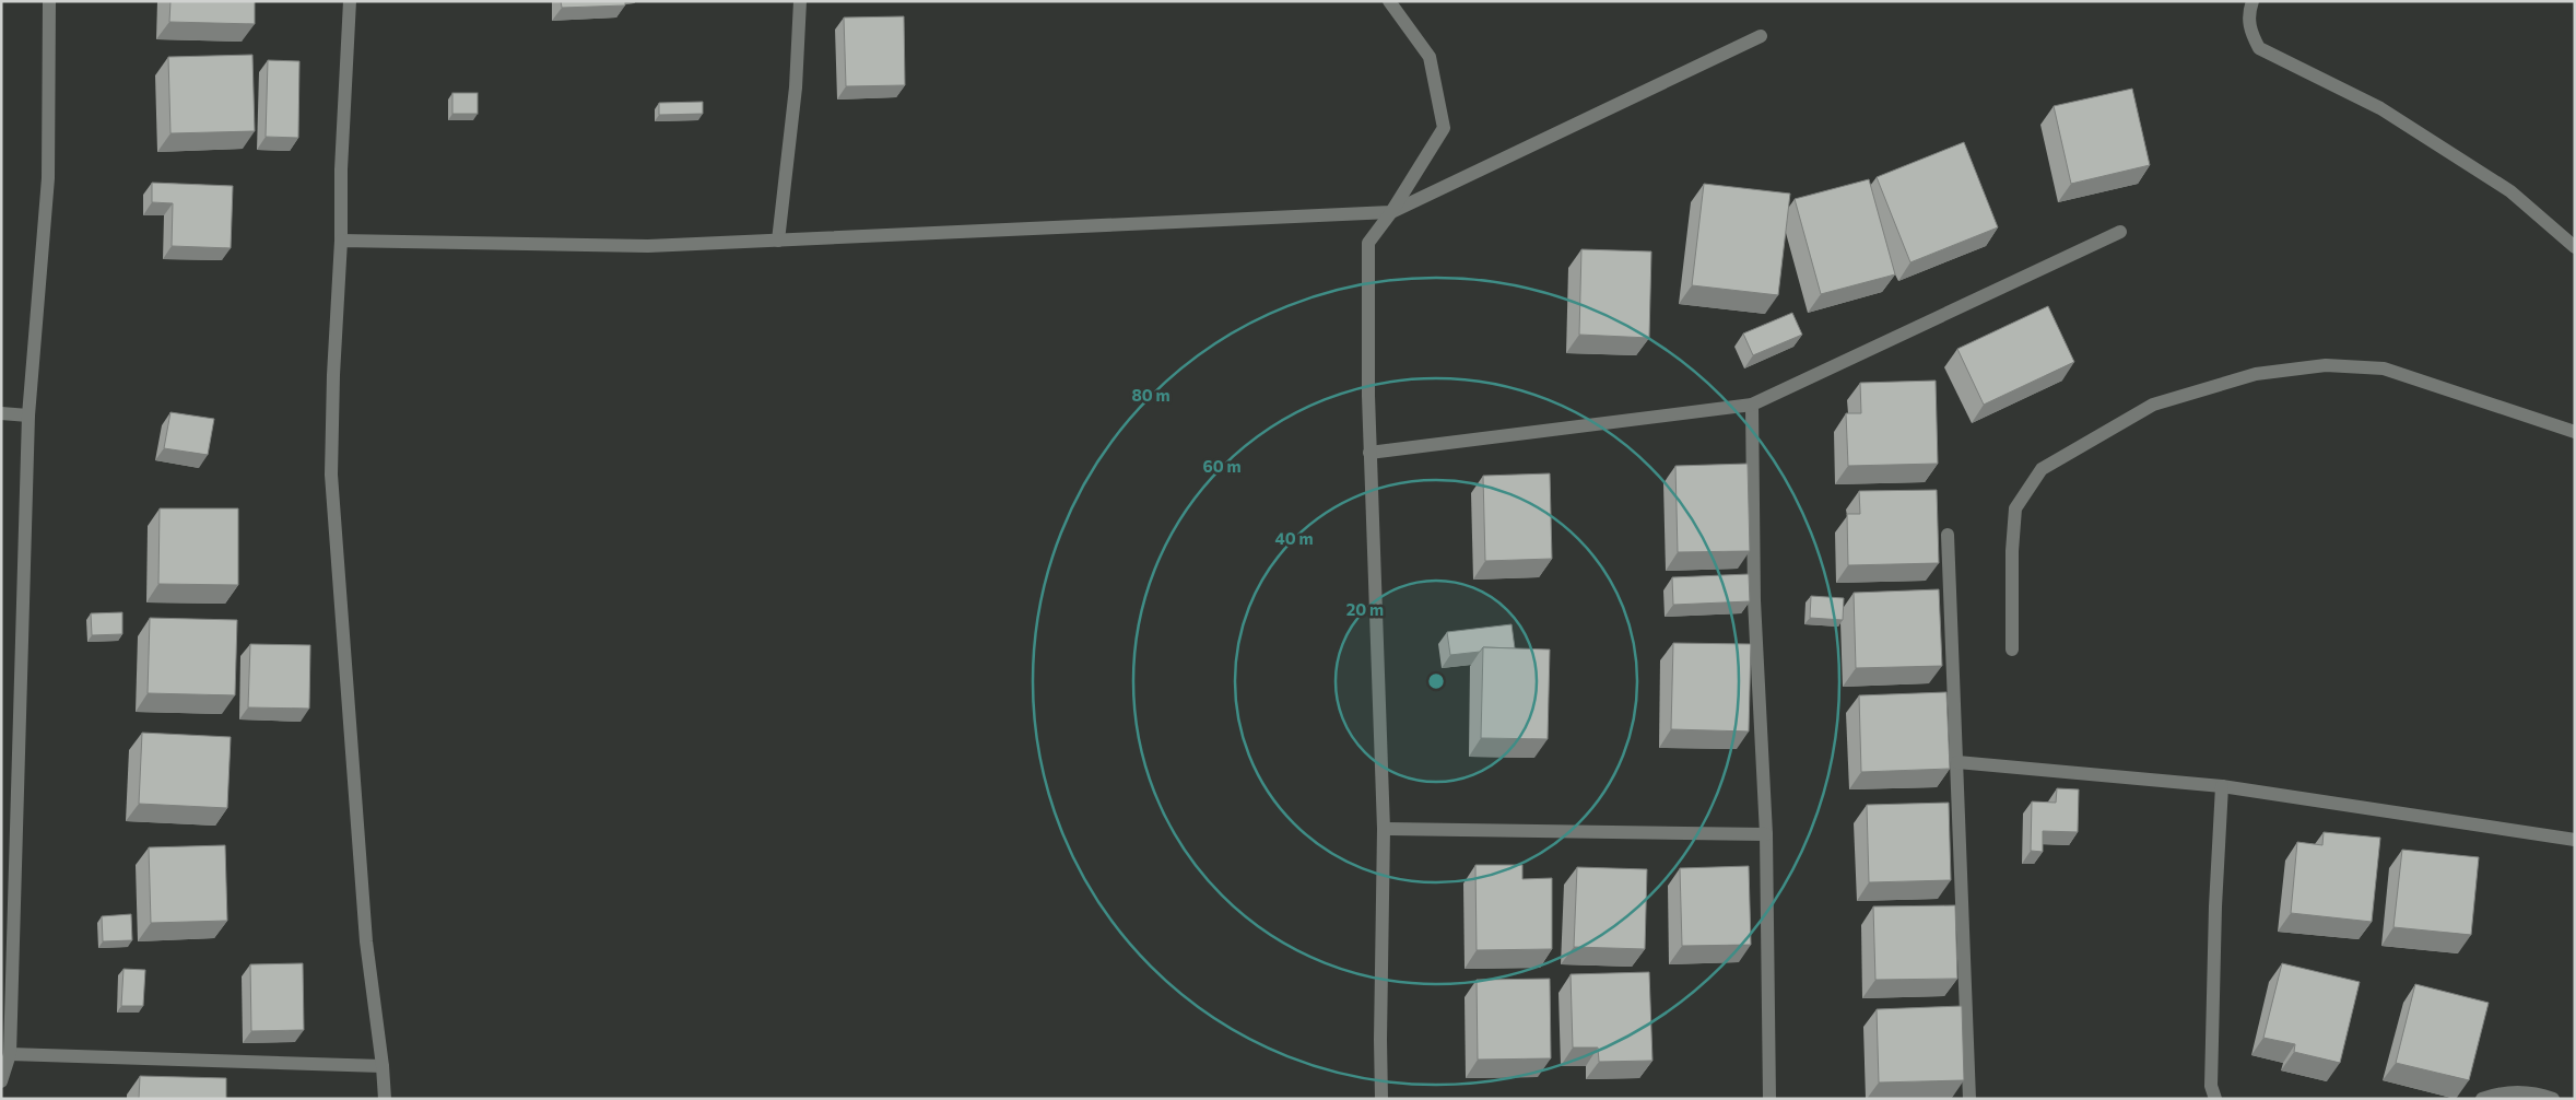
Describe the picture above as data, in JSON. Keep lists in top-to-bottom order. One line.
{"rings":["80 m","60 m","40 m","20 m"]}
